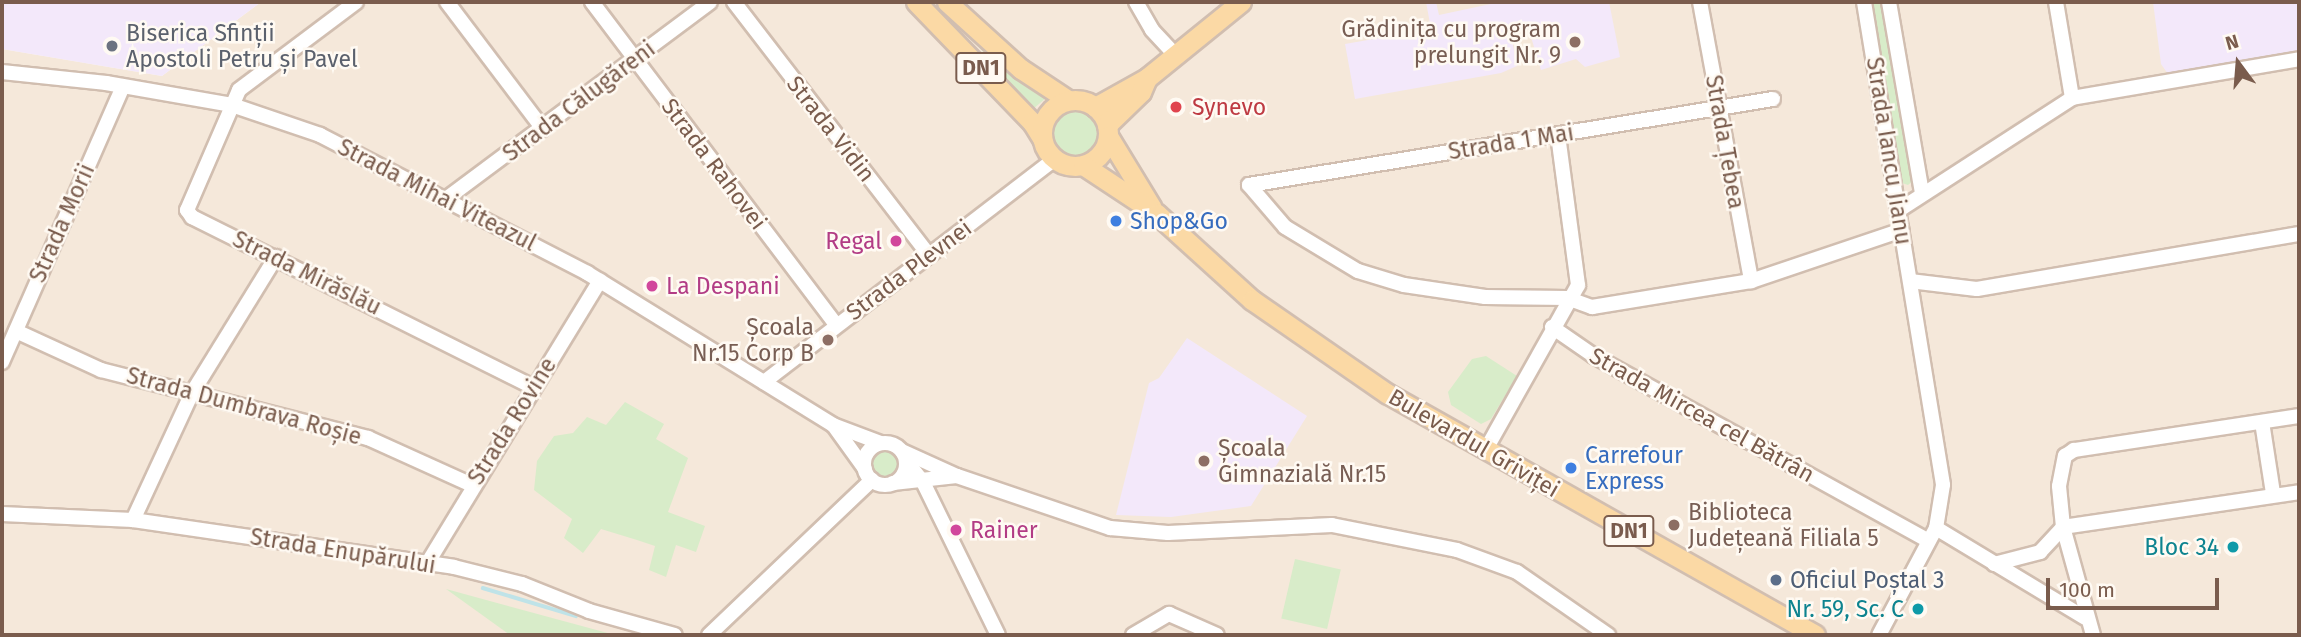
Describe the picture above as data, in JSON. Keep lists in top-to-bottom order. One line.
{"streets":{"main road":["DN1","Bulevardul Griviței"],"street":["Strada Călugăreni","Strada Vidin","Strada 1 Mai","Strada Țebea","Strada Iancu Jianu","Strada Rahovei","Strada Mihai Viteazul","Strada Morii","Strada Plevnei","Strada Mirăslău","Strada Dumbrava Roșie","Strada Mircea cel Bătrân","Strada Rovine","Strada Enupărului"]},"crossings":[["DN1","Strada Plevnei"],["DN1","Bulevardul Griviței"],["Strada Călugăreni","Strada Rahovei"],["Strada Călugăreni","Strada Mihai Viteazul"],["Strada Vidin","Strada Plevnei"],["Strada 1 Mai","Strada Țebea"],["Strada Iancu Jianu","Strada Mircea cel Bătrân"],["Strada Rahovei","Strada Plevnei"],["Strada Mihai Viteazul","Strada Morii"],["Strada Mihai Viteazul","Strada Plevnei"],["Strada Mihai Viteazul","Strada Mirăslău"],["Strada Mihai Viteazul","Strada Rovine"],["Strada Morii","Strada Dumbrava Roșie"],["Strada Plevnei","Bulevardul Griviței"],["Strada Mirăslău","Strada Rovine"],["Strada Dumbrava Roșie","Strada Rovine"],["Strada Rovine","Strada Enupărului"]],"places":["Grădinița cu program prelungit Nr. 9","Biserica Sfinții Apostoli Petru și Pavel","Synevo","Shop&Go","Regal","La Despani","Școala Nr.15 Corp B","Școala Gimnazială Nr.15","Carrefour Express","Biblioteca Județeană Filiala 5","Rainer","Bloc 34","Oficiul Poștal 3","Nr. 59, Sc. C"],"scale_bar":"100 m","north":"top"}
